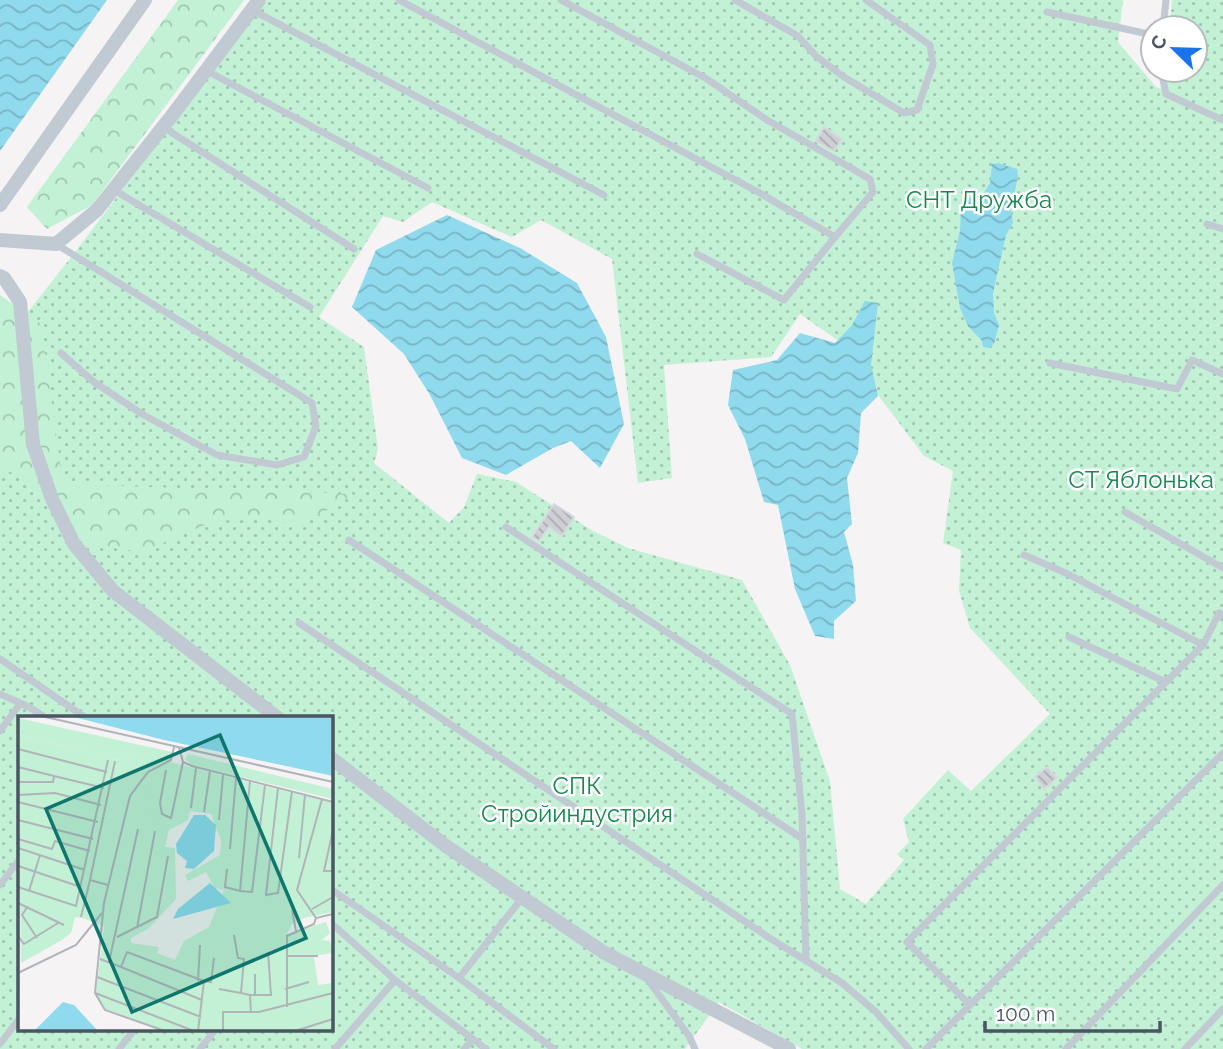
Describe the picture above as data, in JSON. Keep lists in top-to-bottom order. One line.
{"parks":["СНТ Дружба","СТ Яблонька","СПК Стройиндустрия"],"scale_bar":"100 m","north":"top left"}
